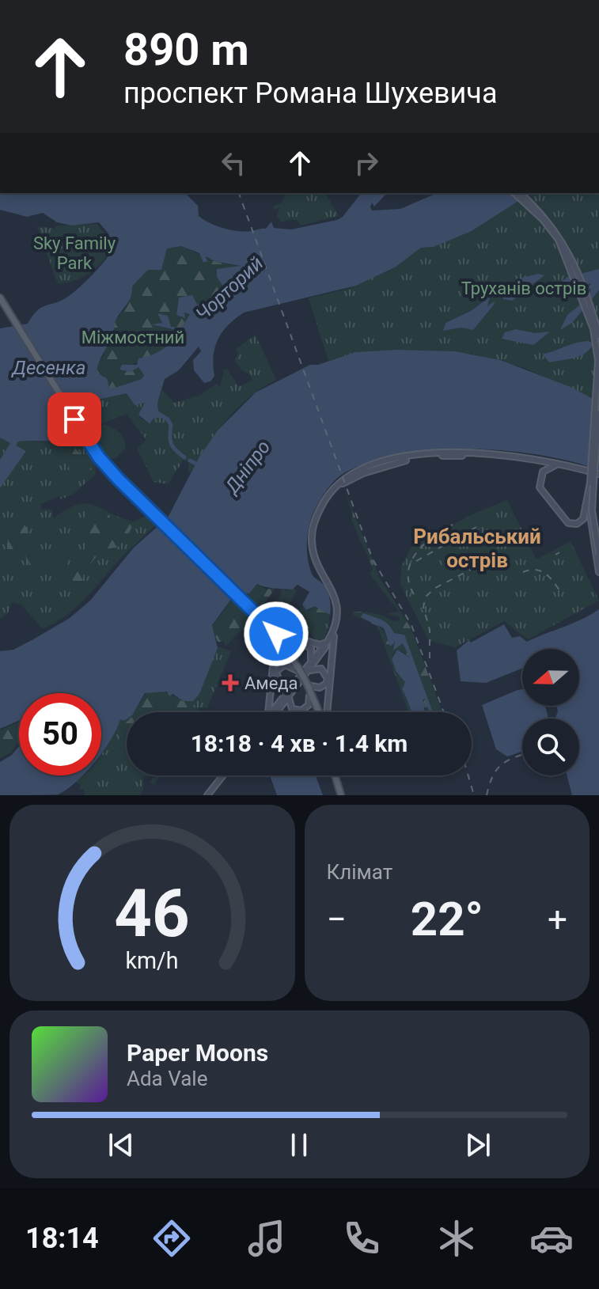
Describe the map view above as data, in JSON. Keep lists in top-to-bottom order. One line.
{"districts":["Рибальський острів"],"water":["Чорторий","Десенка","Дніпро"],"parks":["Sky Family Park","Труханів острів","Міжмостний"],"places":{"health":["Амеда"]},"north":"left","page":{"turn":["890 m","проспект Романа Шухевича"],"limit":"50","trip":"18:18 · 4 хв · 1.4 km","tile":"Клімат","heat":["−","22°","+"],"song":["Paper Moons","Ada Vale"],"tabs":"18:14","gauge":["46","km/h"]}}
